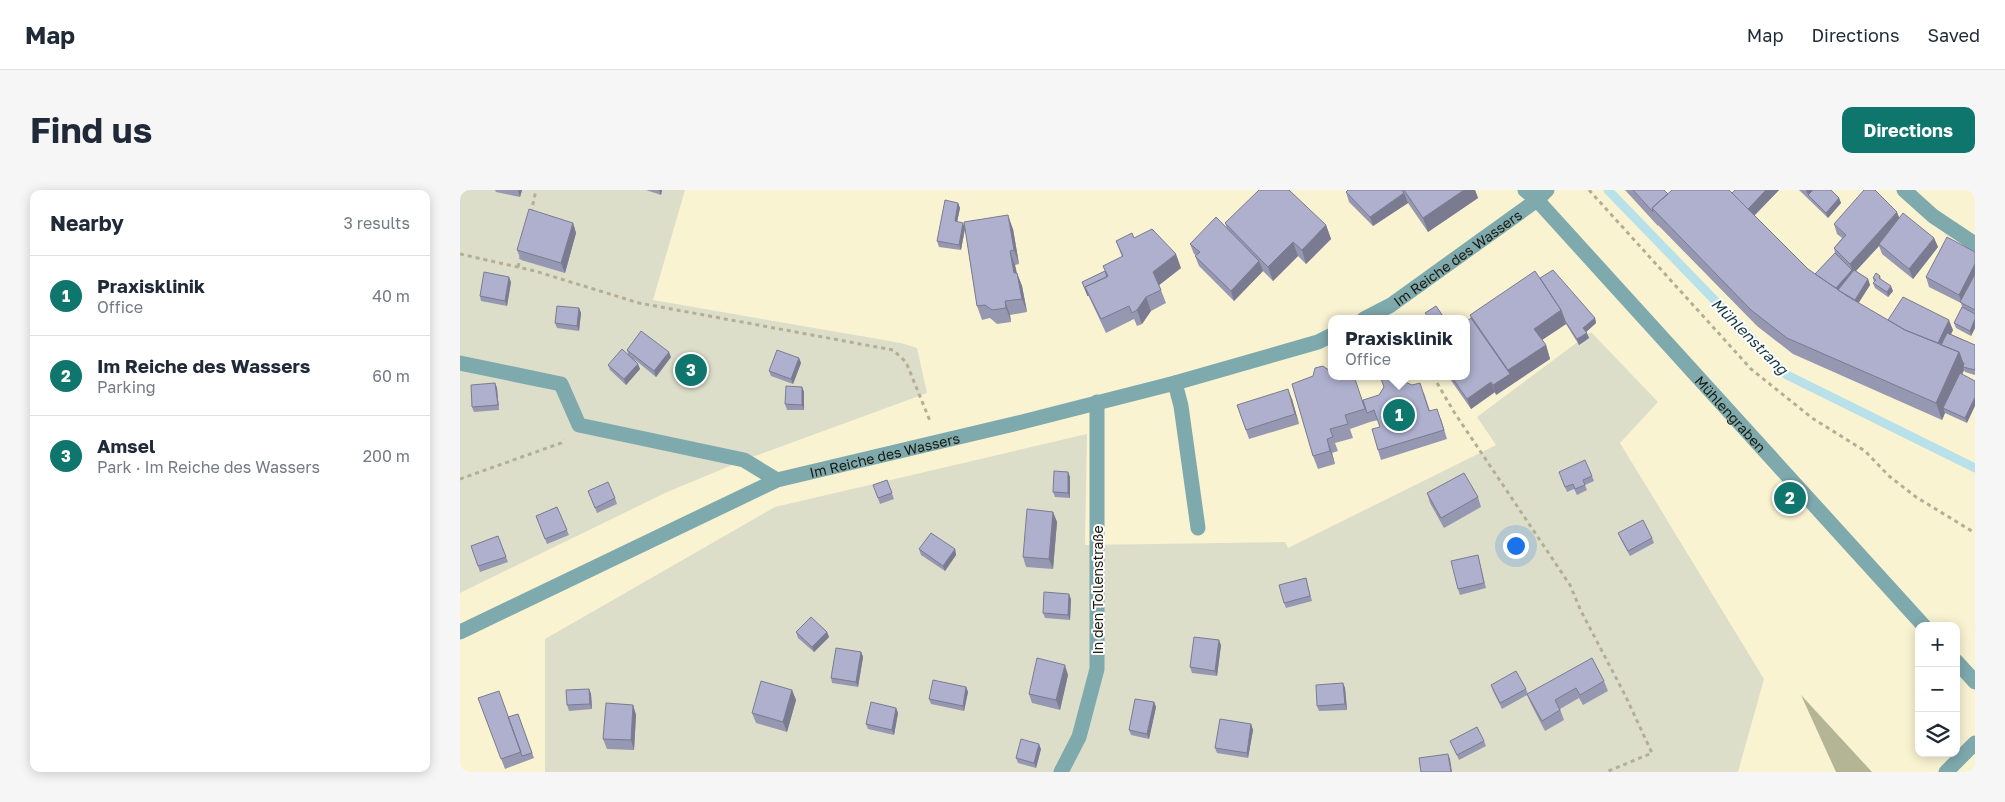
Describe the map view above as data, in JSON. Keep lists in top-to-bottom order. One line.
{"streets":{"street":["Im Reiche des Wassers","Mühlengraben","In den Tollenstraße"]},"crossings":[["Im Reiche des Wassers","Mühlengraben"],["Im Reiche des Wassers","In den Tollenstraße"]],"water":["Mühlenstrang"],"page":{"header":"Map","nav":["Map","Directions","Saved"],"buttons":"Directions","title":"Find us","heading":["Nearby","3 results"],"list":[{"mark":"1","name":"Praxisklinik","note":"Office","value":"40 m"},{"mark":"2","name":"Im Reiche des Wassers","note":"Parking","value":"60 m"},{"mark":"3","name":"Amsel","note":"Park · Im Reiche des Wassers","value":"200 m"}],"popup":["Praxisklinik","Office"],"pins":["3","1","2"],"map_buttons":["+","−"]}}
